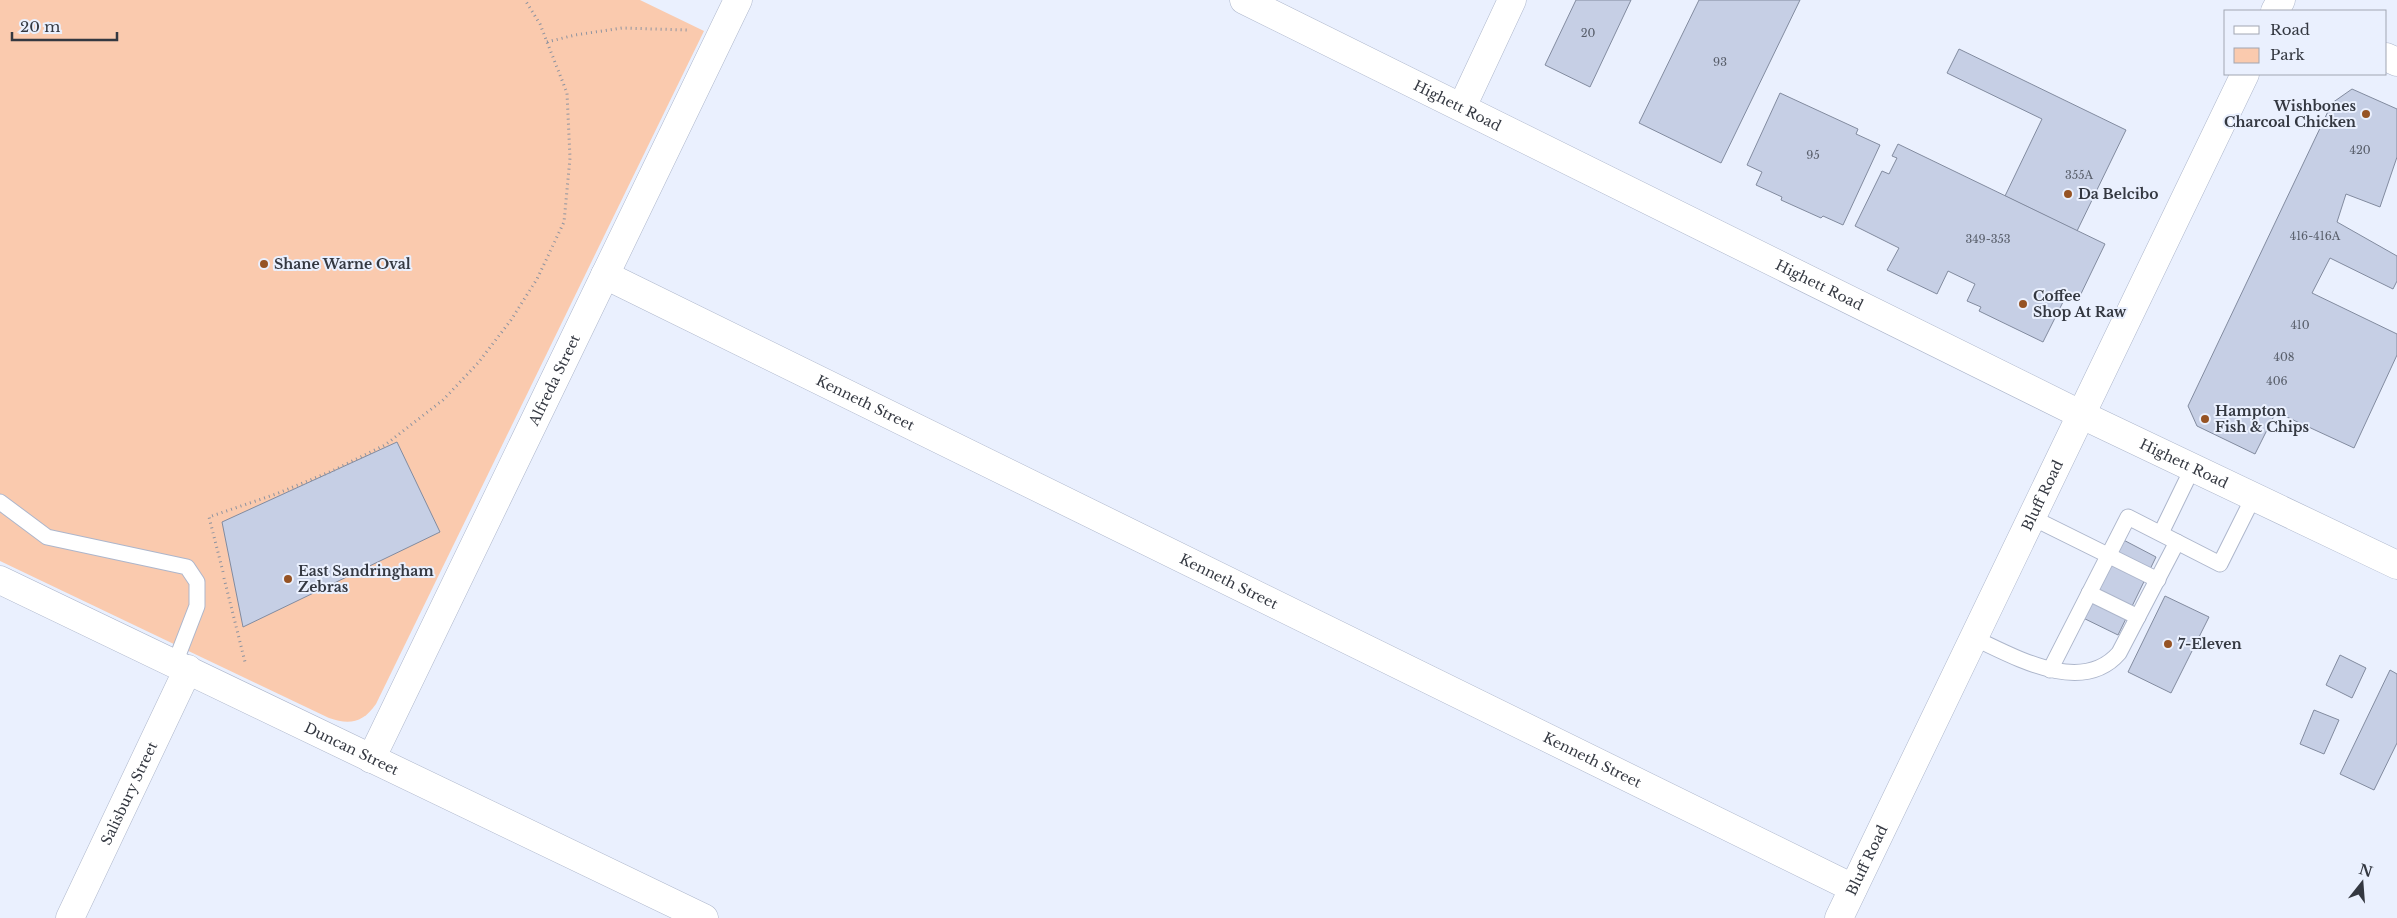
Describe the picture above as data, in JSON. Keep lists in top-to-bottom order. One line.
{"streets":{"street":["Highett Road","Alfreda Street","Kenneth Street","Bluff Road","Duncan Street","Salisbury Street"]},"crossings":[["Highett Road","Bluff Road"],["Alfreda Street","Kenneth Street"],["Alfreda Street","Duncan Street"],["Kenneth Street","Bluff Road"],["Duncan Street","Salisbury Street"]],"places":["Wishbones Charcoal Chicken","Da Belcibo","Shane Warne Oval","Coffee Shop At Raw","Hampton Fish & Chips","East Sandringham Zebras","7-Eleven"],"house_numbers":["20","93","420","95","355A","416-416A","349-353","410","408","406"],"legend":["Road","Park"],"scale_bar":"20 m","north":"top"}
